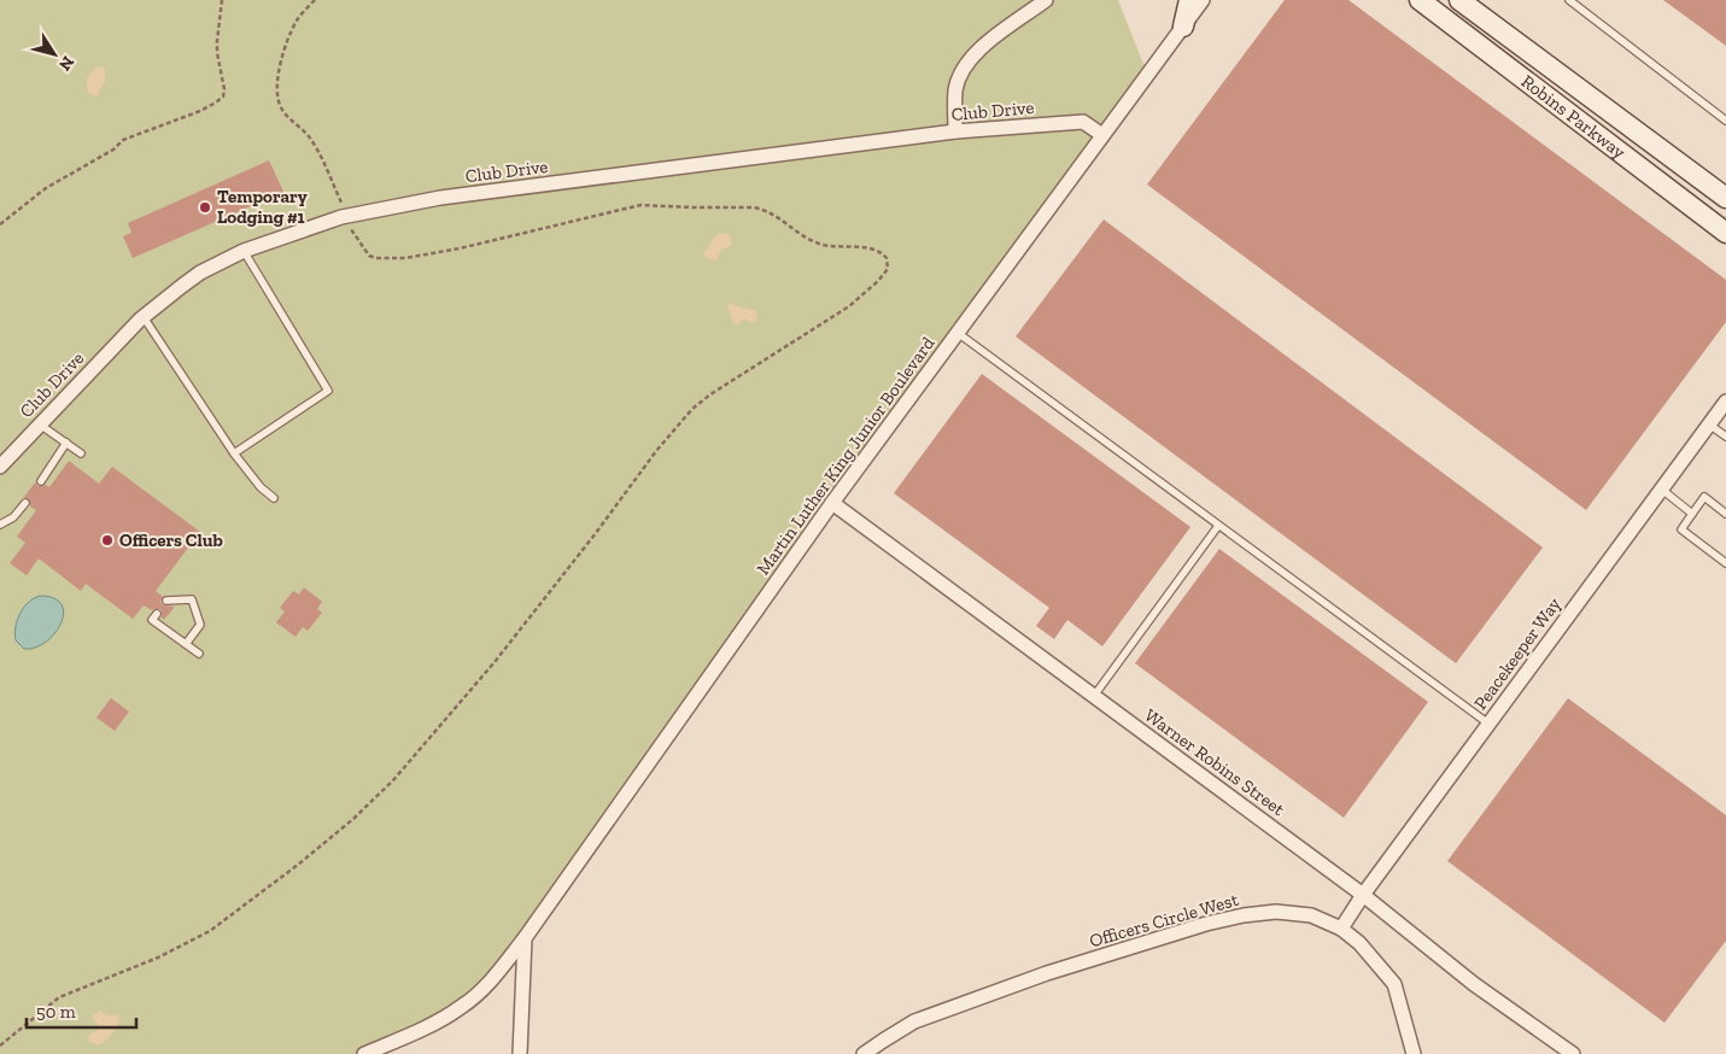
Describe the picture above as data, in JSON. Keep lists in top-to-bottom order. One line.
{"streets":{"street":["Club Drive","Robins Parkway","Martin Luther King Junior Boulevard","Peacekeeper Way","Warner Robins Street","Officers Circle West"]},"crossings":[["Club Drive","Martin Luther King Junior Boulevard"],["Martin Luther King Junior Boulevard","Warner Robins Street"],["Peacekeeper Way","Warner Robins Street"],["Peacekeeper Way","Officers Circle West"]],"places":["Temporary Lodging #1","Officers Club"],"scale_bar":"50 m","north":"bottom right"}
